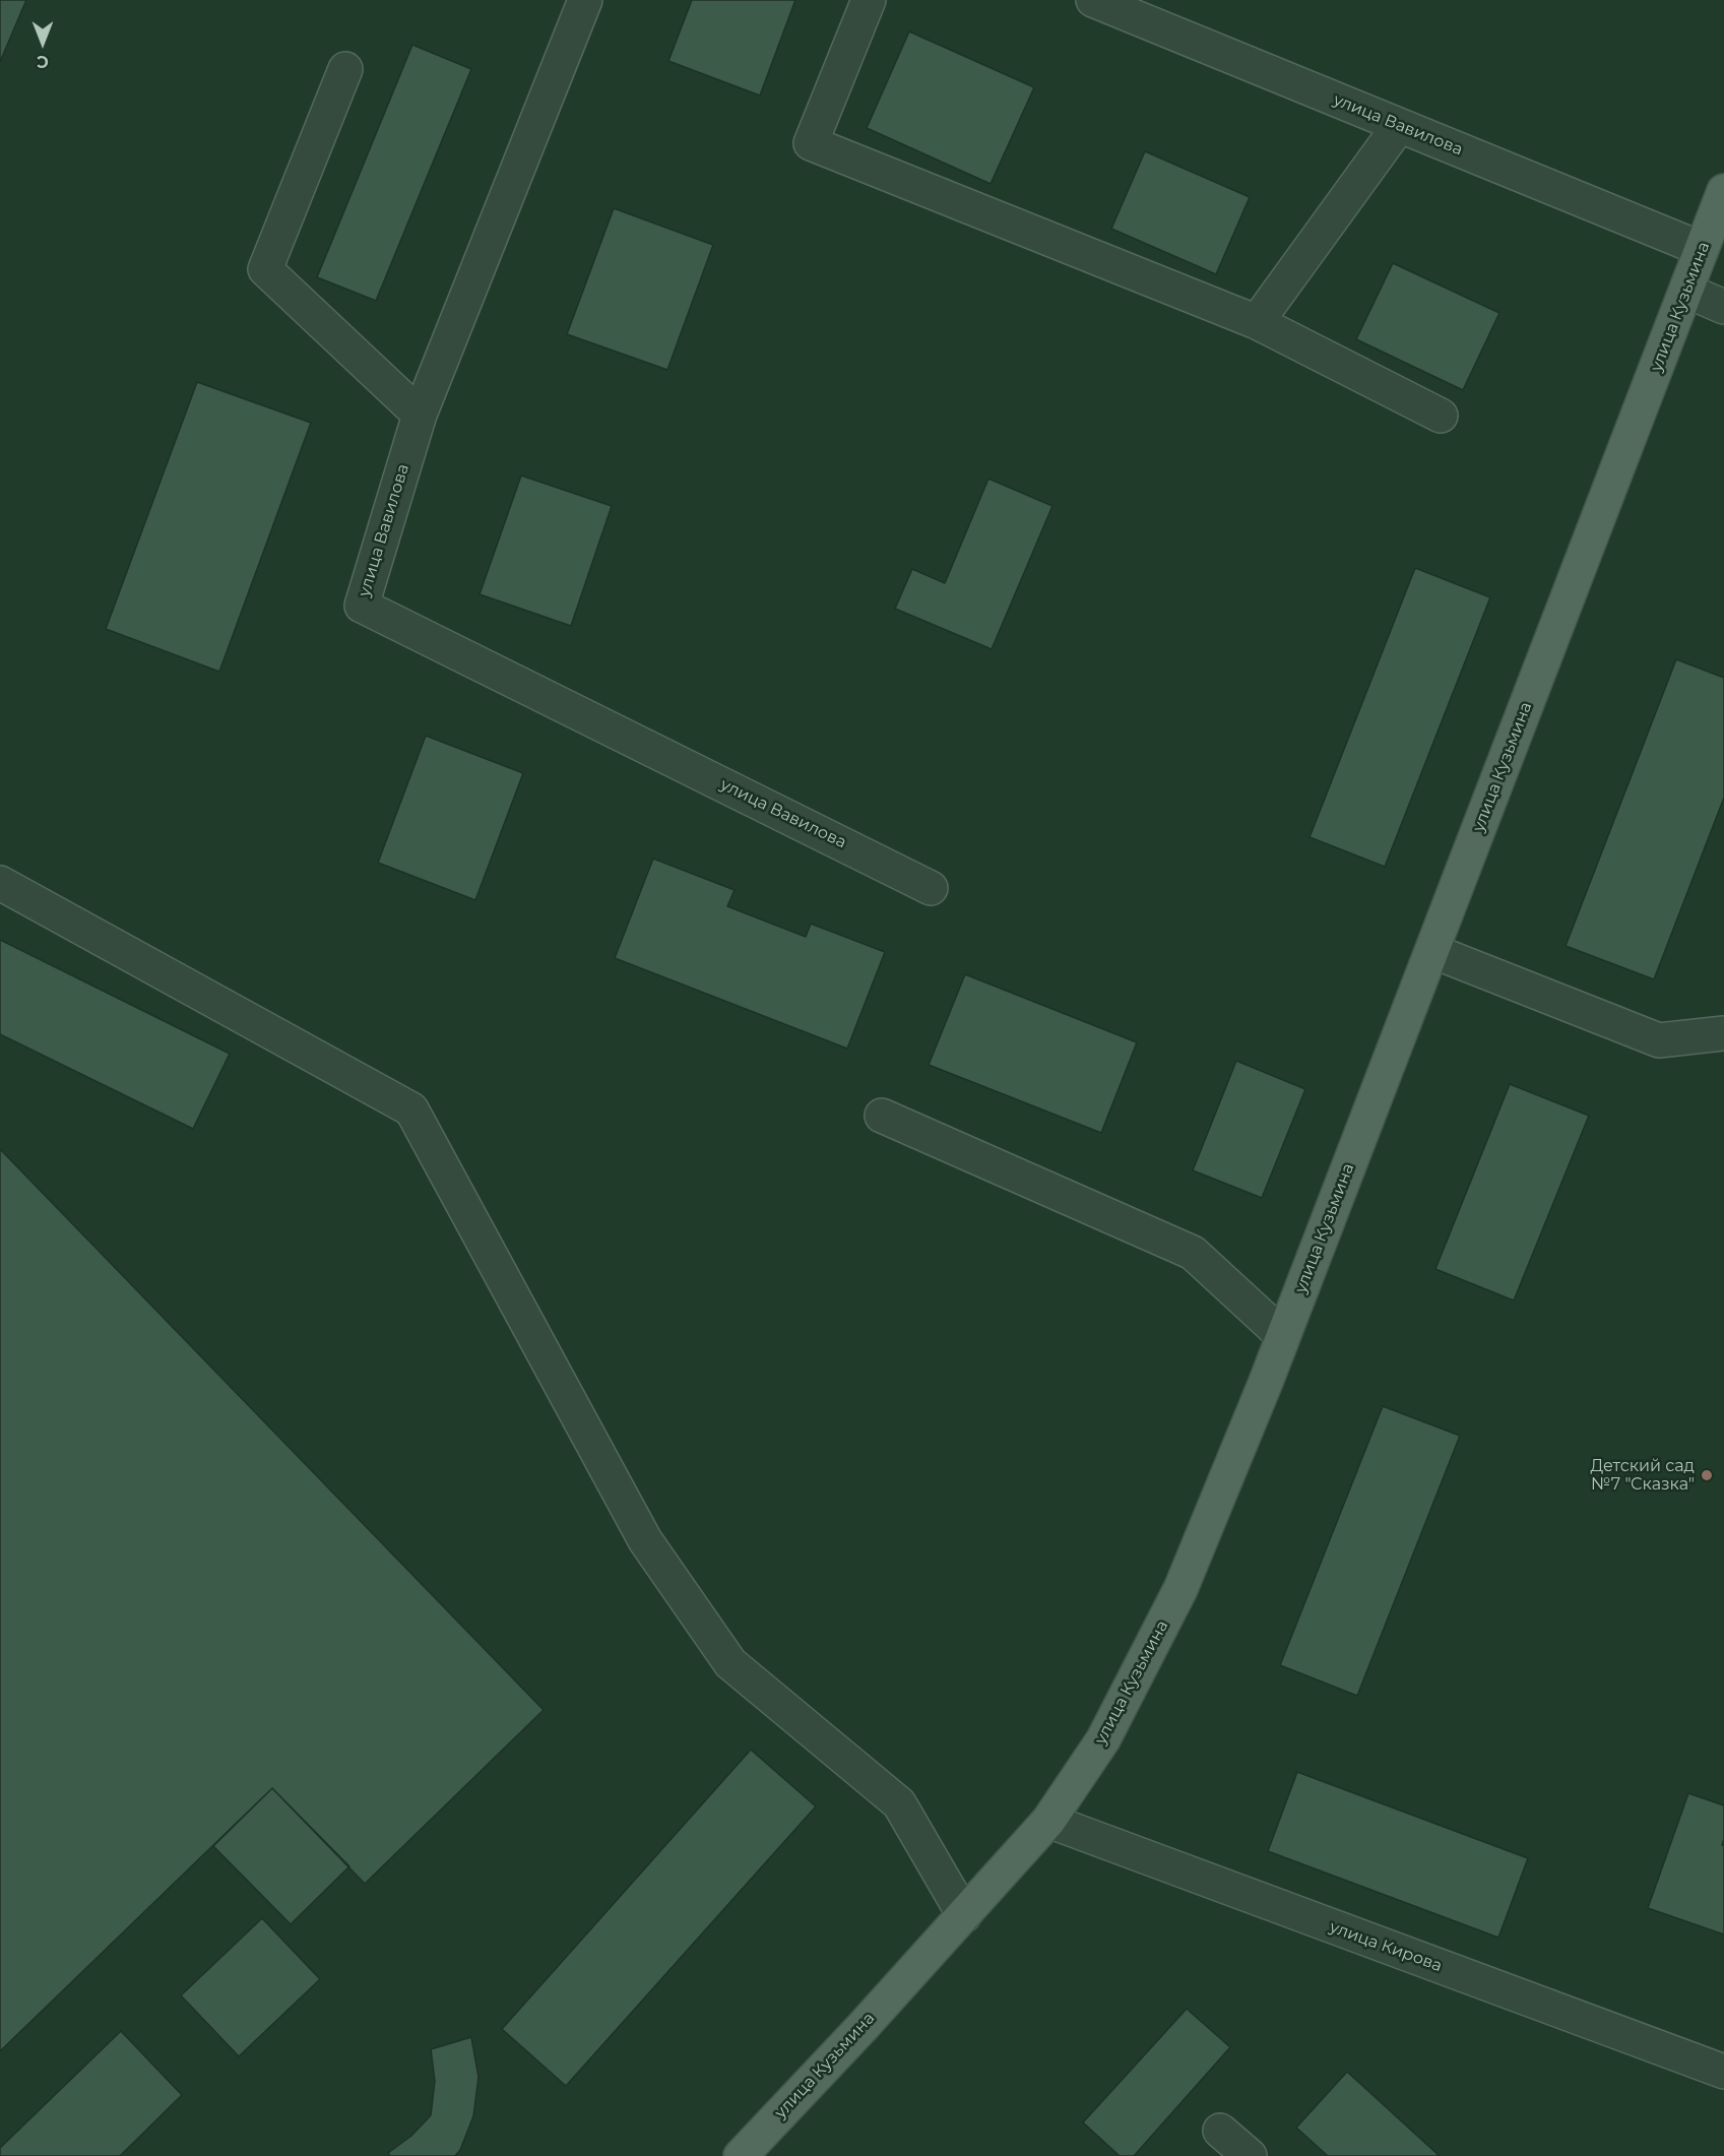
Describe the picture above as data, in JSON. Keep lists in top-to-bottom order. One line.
{"streets":{"main road":["улица Кузьмина"],"street":["улица Вавилова","улица Кирова"]},"crossings":[["улица Вавилова","улица Кузьмина"],["улица Кузьмина","улица Кирова"]],"places":["Детский сад №7 \"Сказка\""],"north":"bottom"}
